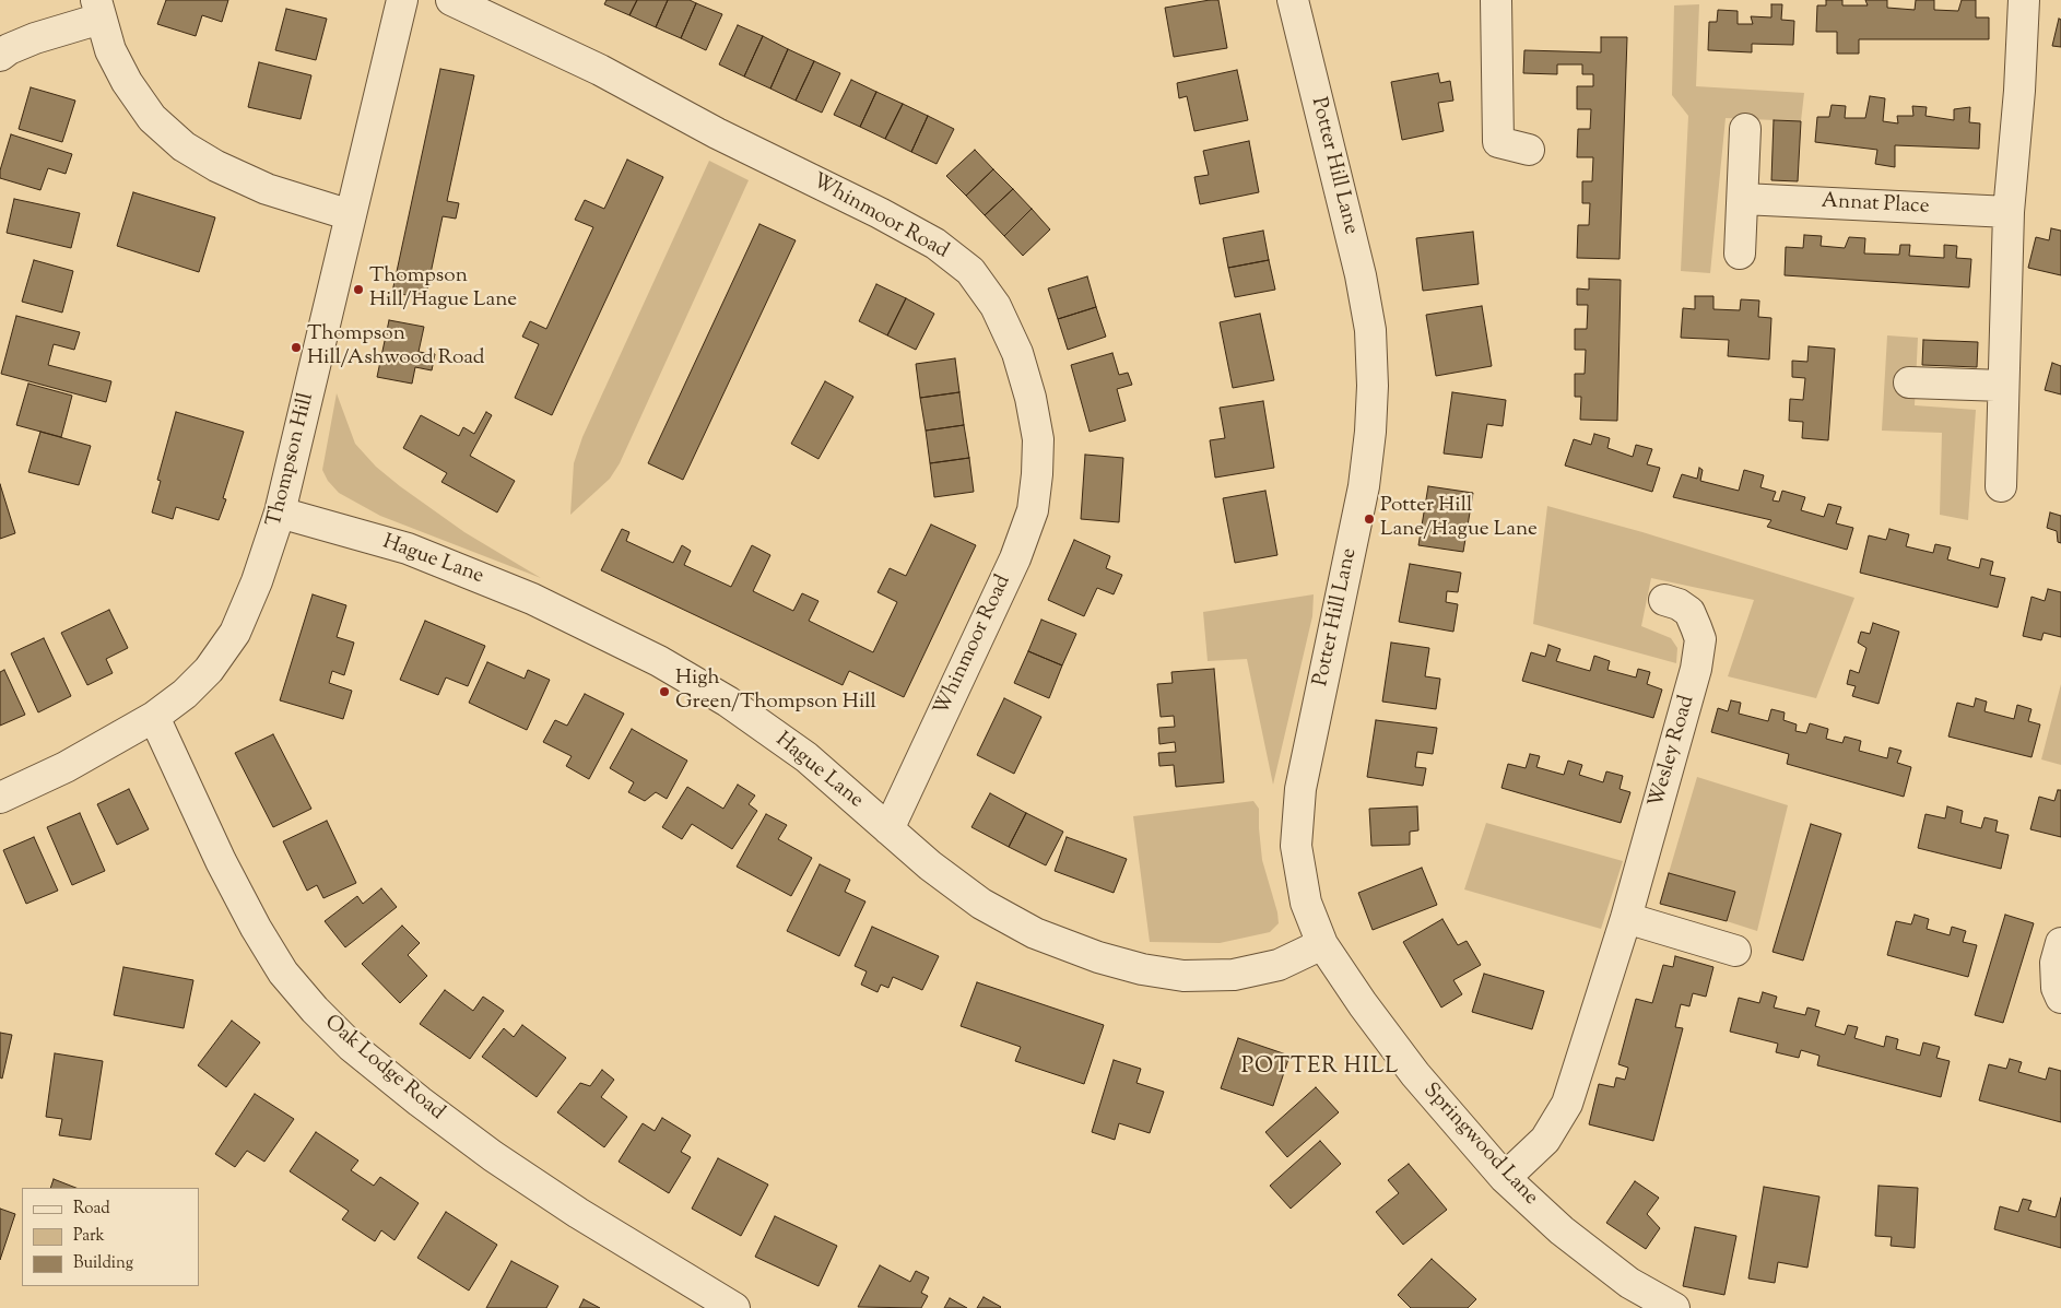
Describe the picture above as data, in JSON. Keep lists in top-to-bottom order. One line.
{"streets":{"street":["Potter Hill Lane","Annat Place","Whinmoor Road","Thompson Hill","Hague Lane","Wesley Road","Oak Lodge Road","Springwood Lane"]},"crossings":[["Potter Hill Lane","Hague Lane"],["Potter Hill Lane","Springwood Lane"],["Whinmoor Road","Hague Lane"],["Thompson Hill","Hague Lane"],["Thompson Hill","Oak Lodge Road"],["Hague Lane","Springwood Lane"],["Wesley Road","Springwood Lane"]],"districts":["POTTER HILL"],"places":["Thompson Hill/Hague Lane","Thompson Hill/Ashwood Road","Potter Hill Lane/Hague Lane","High Green/Thompson Hill"],"legend":["Road","Park","Building"]}
